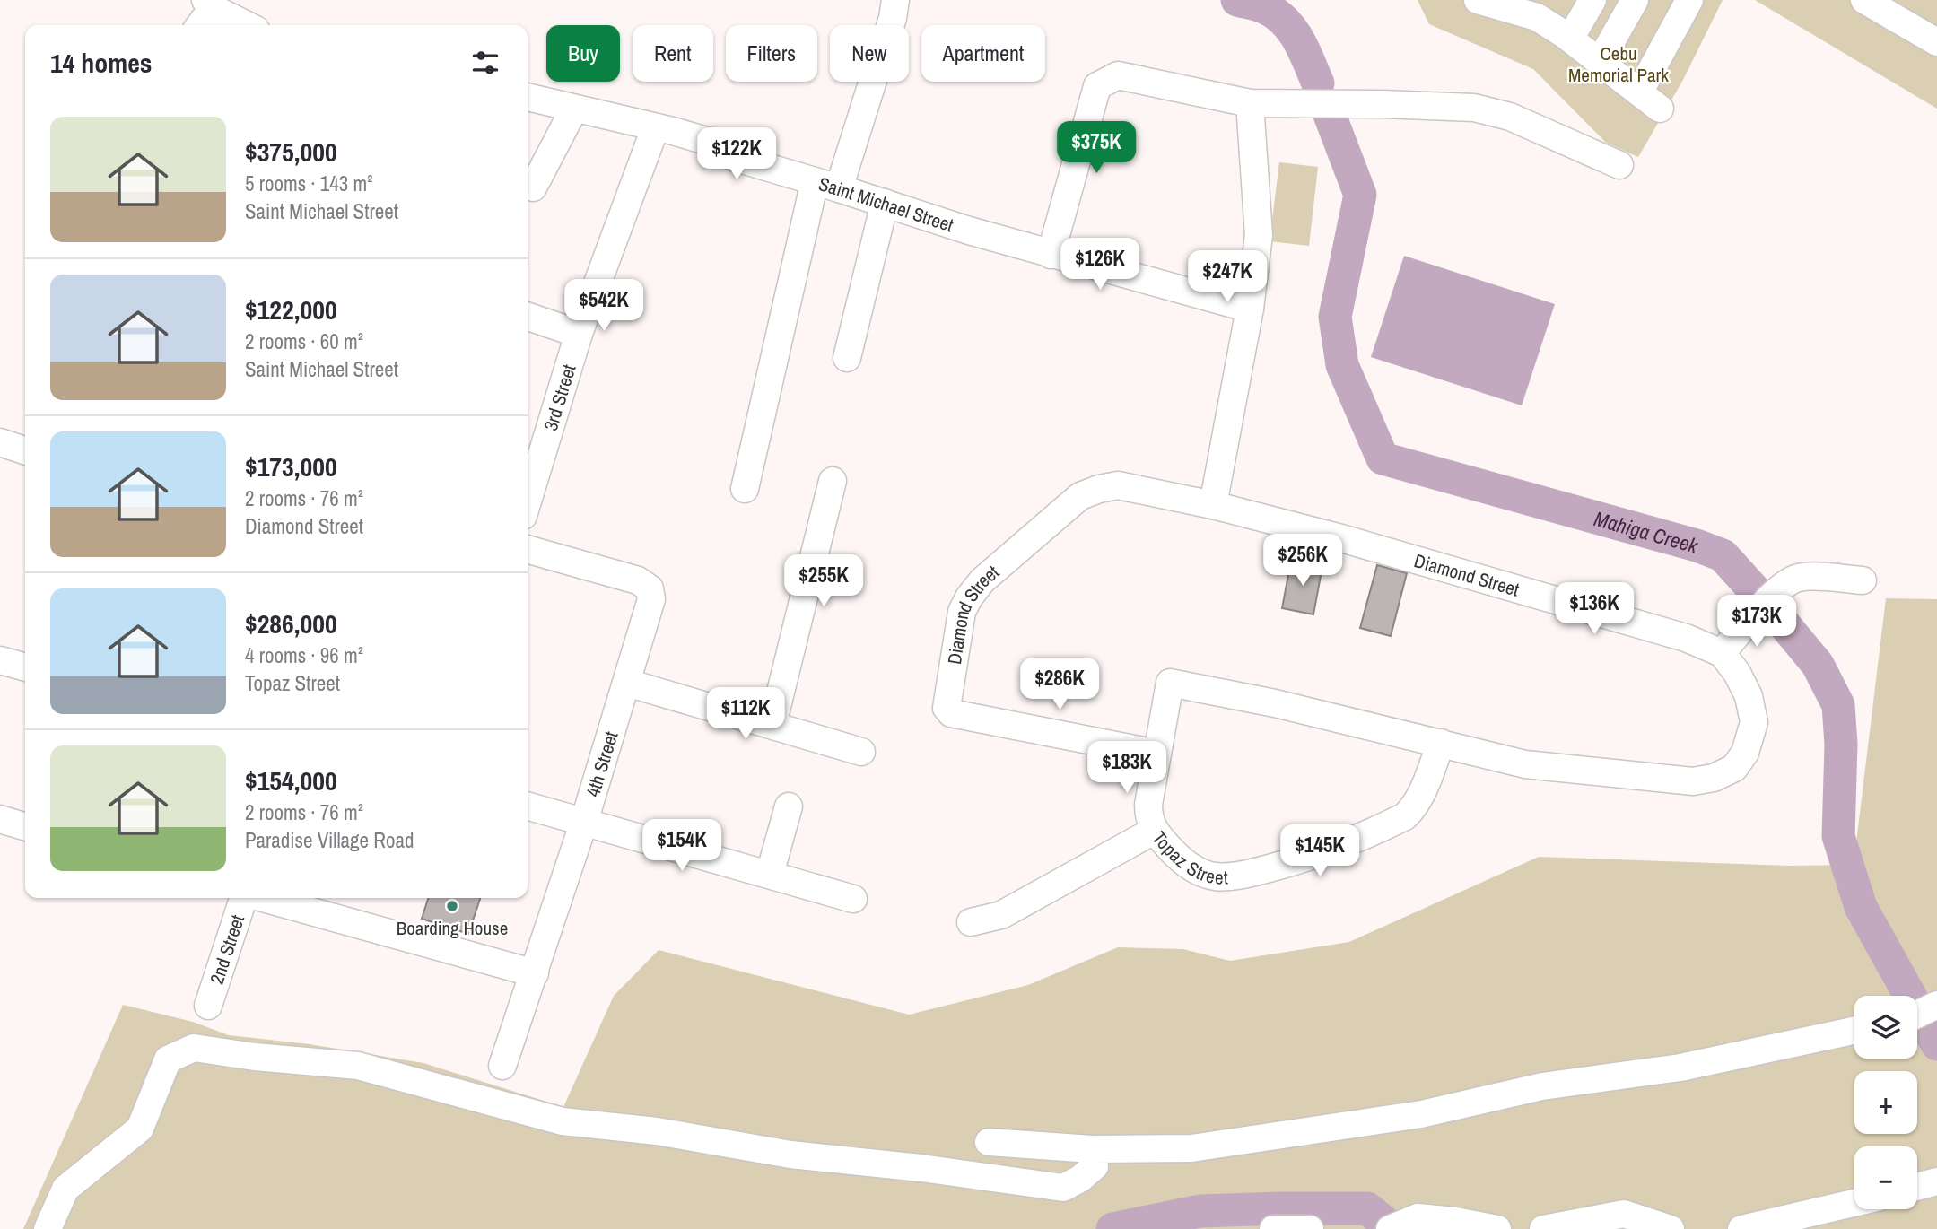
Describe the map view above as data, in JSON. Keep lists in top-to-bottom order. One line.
{"streets":{"street":["Saint Michael Street","3rd Street","Diamond Street","4th Street","Topaz Street","2nd Street"]},"crossings":[["Diamond Street","Topaz Street"]],"water":["Mahiga Creek"],"parks":["Cebu Memorial Park"],"places":["Boarding House"],"page":{"chip":["Buy","Rent","Filters","New","Apartment"],"heading":"14 homes","list":[{"name":"$375,000","note":"5 rooms · 143 m² · Saint Michael Street"},{"name":"$122,000","note":"2 rooms · 60 m² · Saint Michael Street"},{"name":"$173,000","note":"2 rooms · 76 m² · Diamond Street"},{"name":"$286,000","note":"4 rooms · 96 m² · Topaz Street"},{"name":"$154,000","note":"2 rooms · 76 m² · Paradise Village Road"}],"price":["$375K","$122K","$126K","$247K","$542K","$256K","$255K","$136K","$173K","$286K","$112K","$183K","$154K","$145K"],"map_buttons":["+","−"]}}
